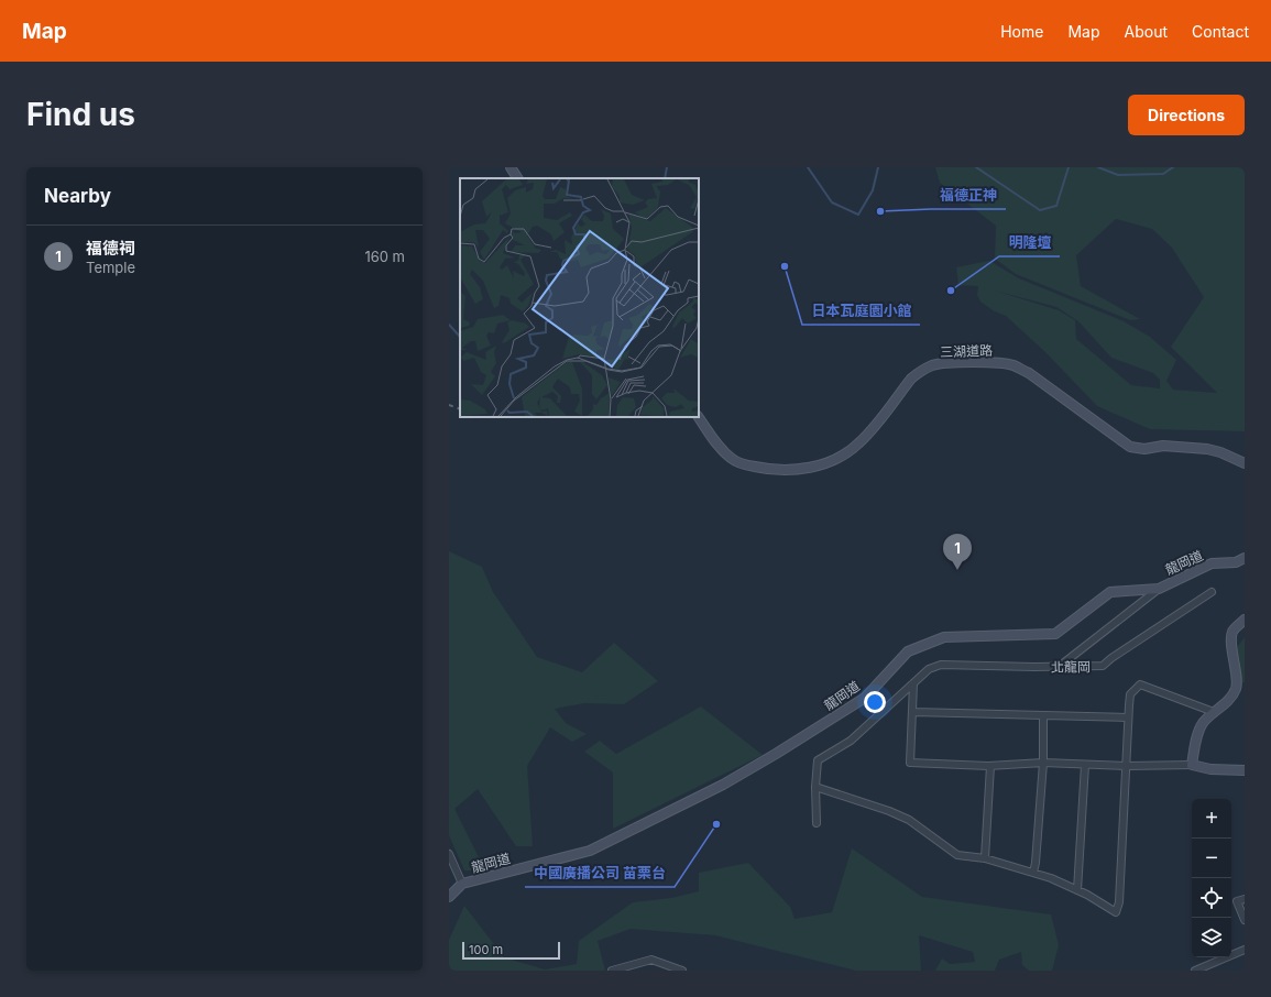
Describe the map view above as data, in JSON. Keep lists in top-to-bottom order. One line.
{"streets":{"street":["三湖道路","龍岡道","北龍岡"]},"places":["福德正神","日本瓦庭園小館","明隆壇","中國廣播公司 苗栗台"],"scale_bar":"100 m","page":{"header":"Map","nav":["Home","Map","About","Contact"],"buttons":"Directions","title":"Find us","heading":"Nearby","list":[{"mark":"1","name":"福德祠","note":"Temple","value":"160 m"}],"pins":"1","map_buttons":["+","−"],"scale":"100 m"}}
